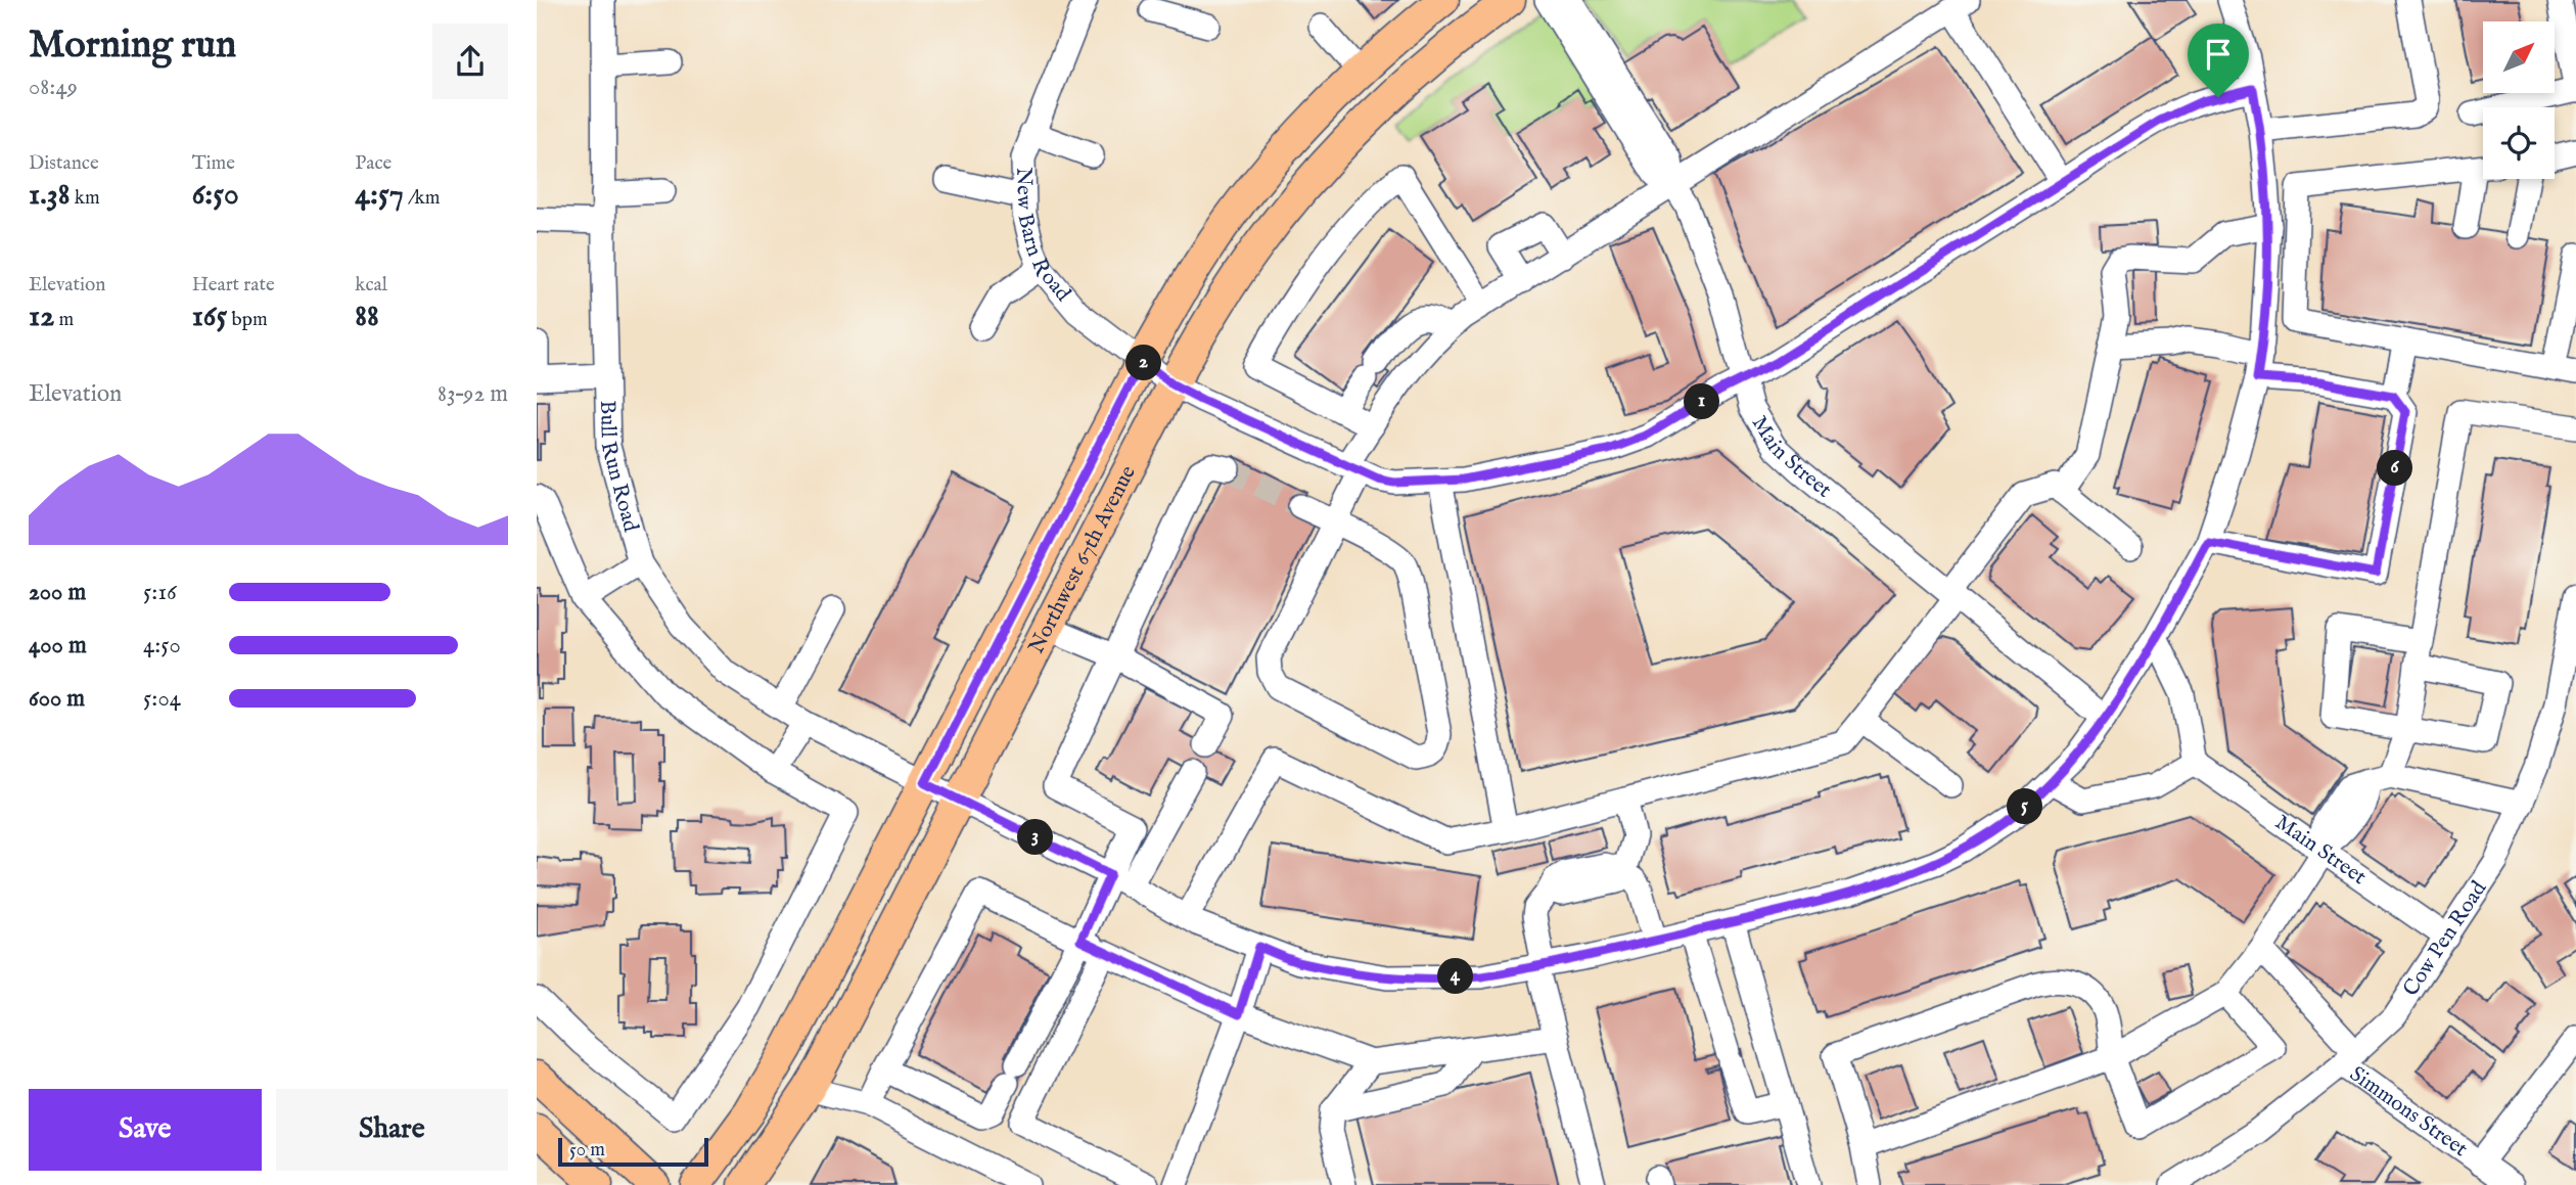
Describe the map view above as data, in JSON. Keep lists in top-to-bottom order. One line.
{"streets":{"main road":["Northwest 67th Avenue"],"street":["New Barn Road","Main Street","Bull Run Road","Cow Pen Road","Simmons Street"]},"crossings":[["New Barn Road","Main Street"],["New Barn Road","Bull Run Road"],["New Barn Road","Northwest 67th Avenue"],["Main Street","Bull Run Road"],["Main Street","Cow Pen Road"],["Bull Run Road","Northwest 67th Avenue"],["Cow Pen Road","Simmons Street"]],"scale_bar":"50 m","north":"top right","page":{"heading":["Morning run","08:49"],"stats":[["Distance","1.38 km"],["Time","6:50"],["Pace","4:57 /km"],["Elevation","12 m"],["Heart rate","165 bpm"],["kcal","88"]],"pins":["2","1","6","5","3","4"],"chart":["Elevation","83–92 m"],"list":[{"name":"200 m","note":"5:16"},{"name":"400 m","note":"4:50"},{"name":"600 m","note":"5:04"}],"buttons":["Save","Share"],"scale":"50 m"}}
